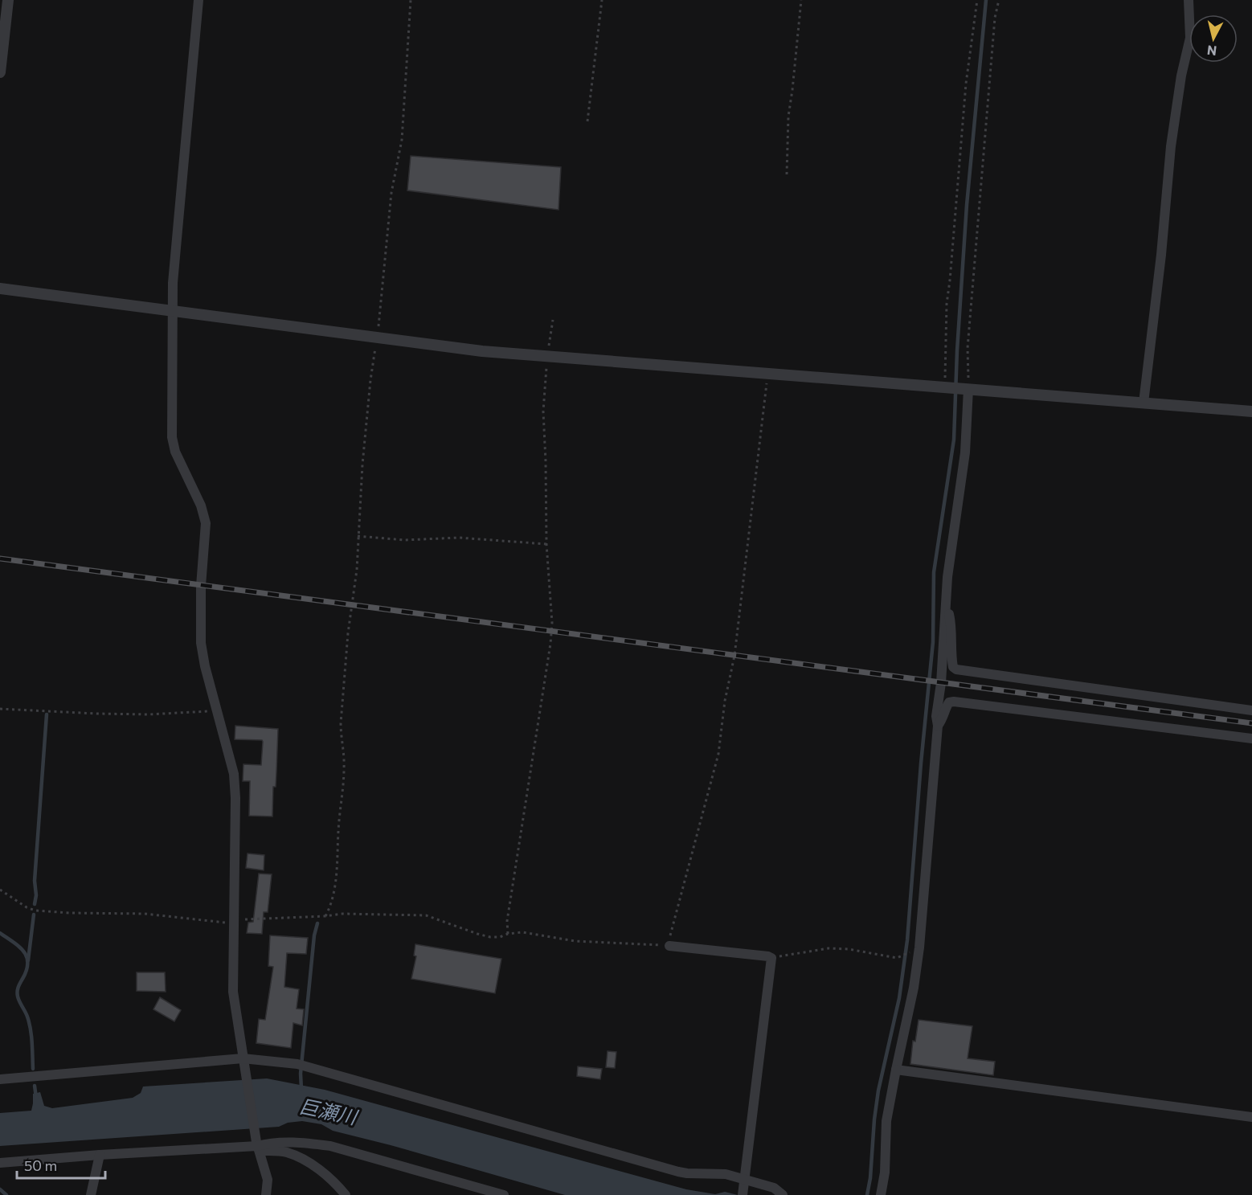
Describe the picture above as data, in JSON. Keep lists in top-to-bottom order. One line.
{"water":["巨瀬川"],"scale_bar":"50 m","north":"bottom"}
